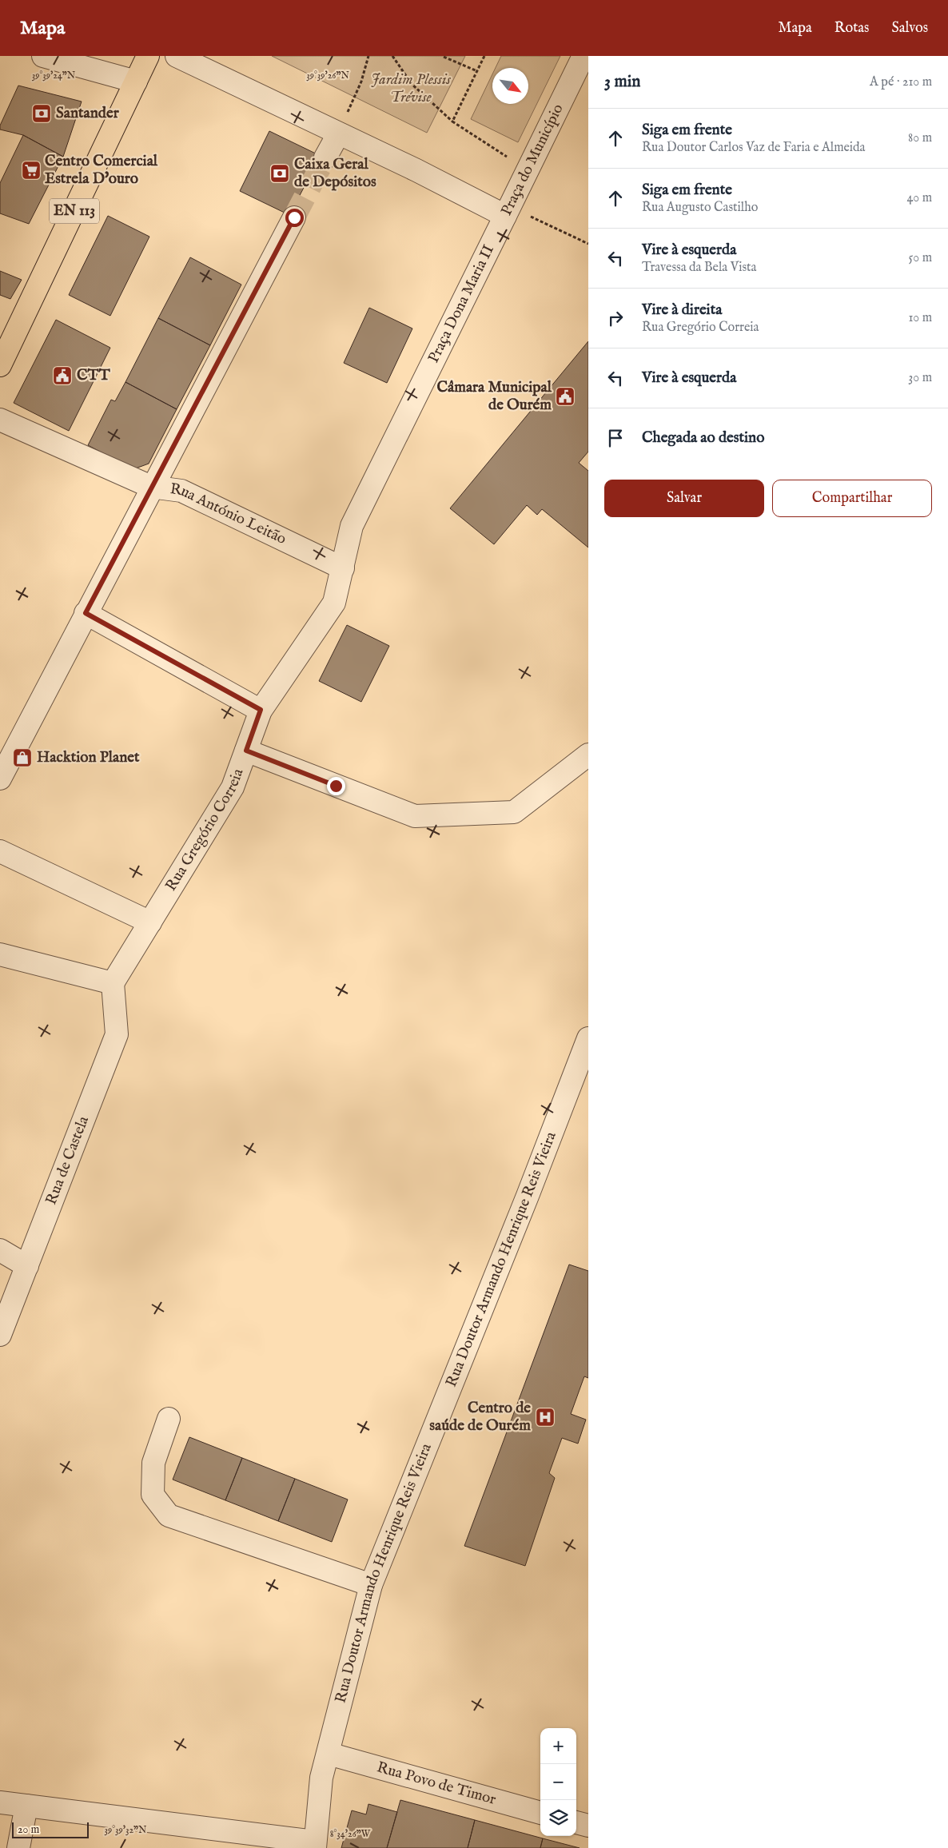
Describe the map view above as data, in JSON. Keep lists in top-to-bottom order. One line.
{"streets":{"main road":["EN 113"],"street":["Praça do Município","Praça Dona Maria II","Rua António Leitão","Rua Gregório Correia","Rua de Castela","Rua Doutor Armando Henrique Reis Vieira","Rua Povo de Timor"]},"crossings":[["Praça do Município","Praça Dona Maria II"],["Praça Dona Maria II","Rua António Leitão"],["Praça Dona Maria II","Rua Gregório Correia"],["Rua António Leitão","Rua Gregório Correia"],["Rua Gregório Correia","Rua de Castela"],["Rua Doutor Armando Henrique Reis Vieira","Rua Povo de Timor"]],"parks":["Jardim Plessis Trévise"],"places":{"bank":["Santander","Caixa Geral de Depósitos"],"supermarket":["Centro Comercial Estrela D'ouro"],"public building":["CTT","Câmara Municipal de Ourém"],"shop":["Hacktion Planet"],"hospital":["Centro de saúde de Ourém"]},"scale_bar":"20 m","north":"bottom right","page":{"header":"Mapa","nav":["Mapa","Rotas","Salvos"],"heading":["3 min","A pé · 210 m"],"list":[["Siga em frente","Rua Doutor Carlos Vaz de Faria e Almeida","80 m"],["Siga em frente","Rua Augusto Castilho","40 m"],["Vire à esquerda","Travessa da Bela Vista","50 m"],["Vire à direita","Rua Gregório Correia","10 m"],["Vire à esquerda","30 m"],"Chegada ao destino"],"buttons":["Salvar","Compartilhar"],"map_buttons":["+","−"],"scale":"20 m"},"coordinates":["39°39'24\"N","39°39'26\"N","39°39'32\"N","8°34'26\"W"]}
